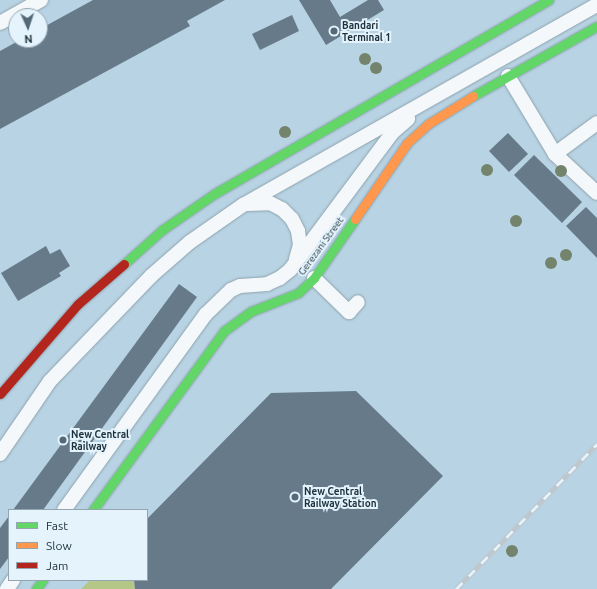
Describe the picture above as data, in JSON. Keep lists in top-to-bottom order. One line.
{"streets":{"main road":["Gerezani Street"]},"places":["Bandari Terminal 1","New Central Railway","New Central Railway Station"],"legend":["Fast","Slow","Jam"],"north":"bottom"}
